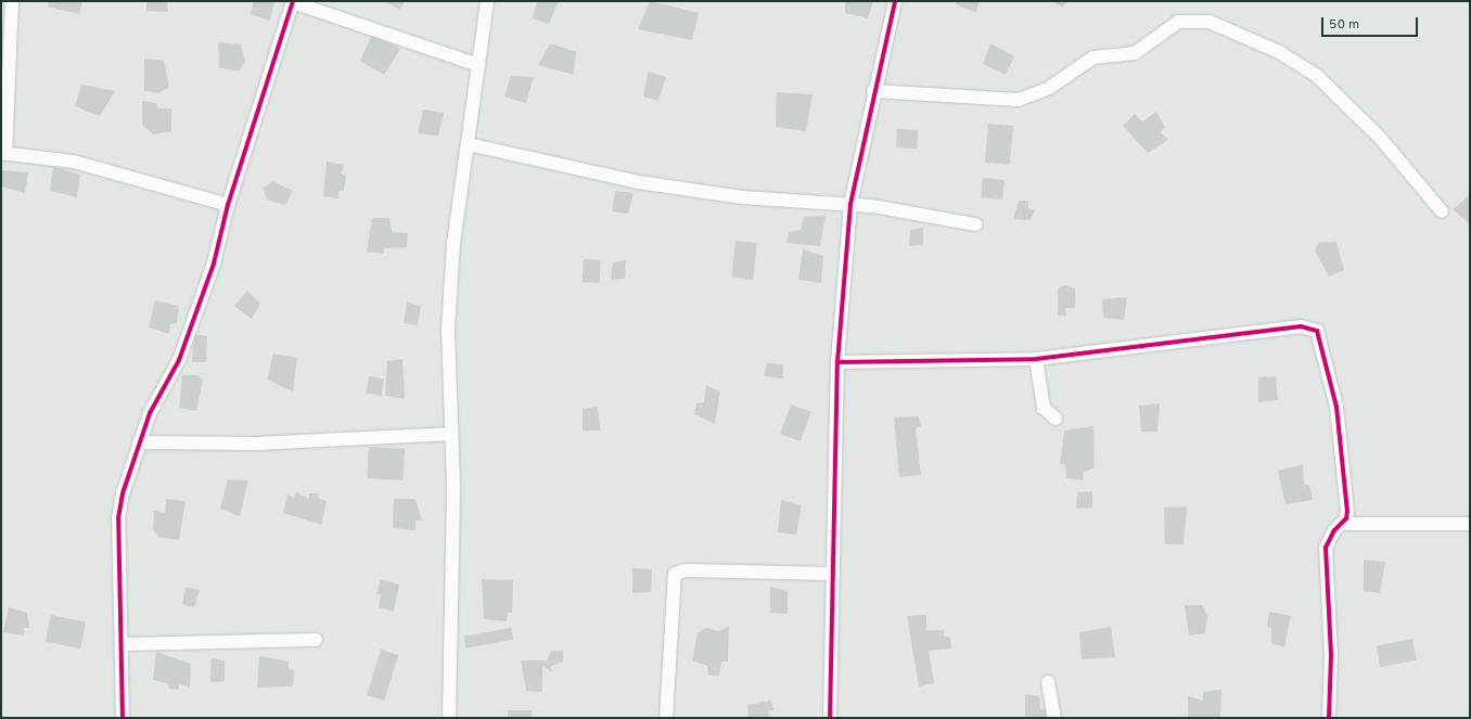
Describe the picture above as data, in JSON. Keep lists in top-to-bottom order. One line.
{"scale_bar":"50 m"}
